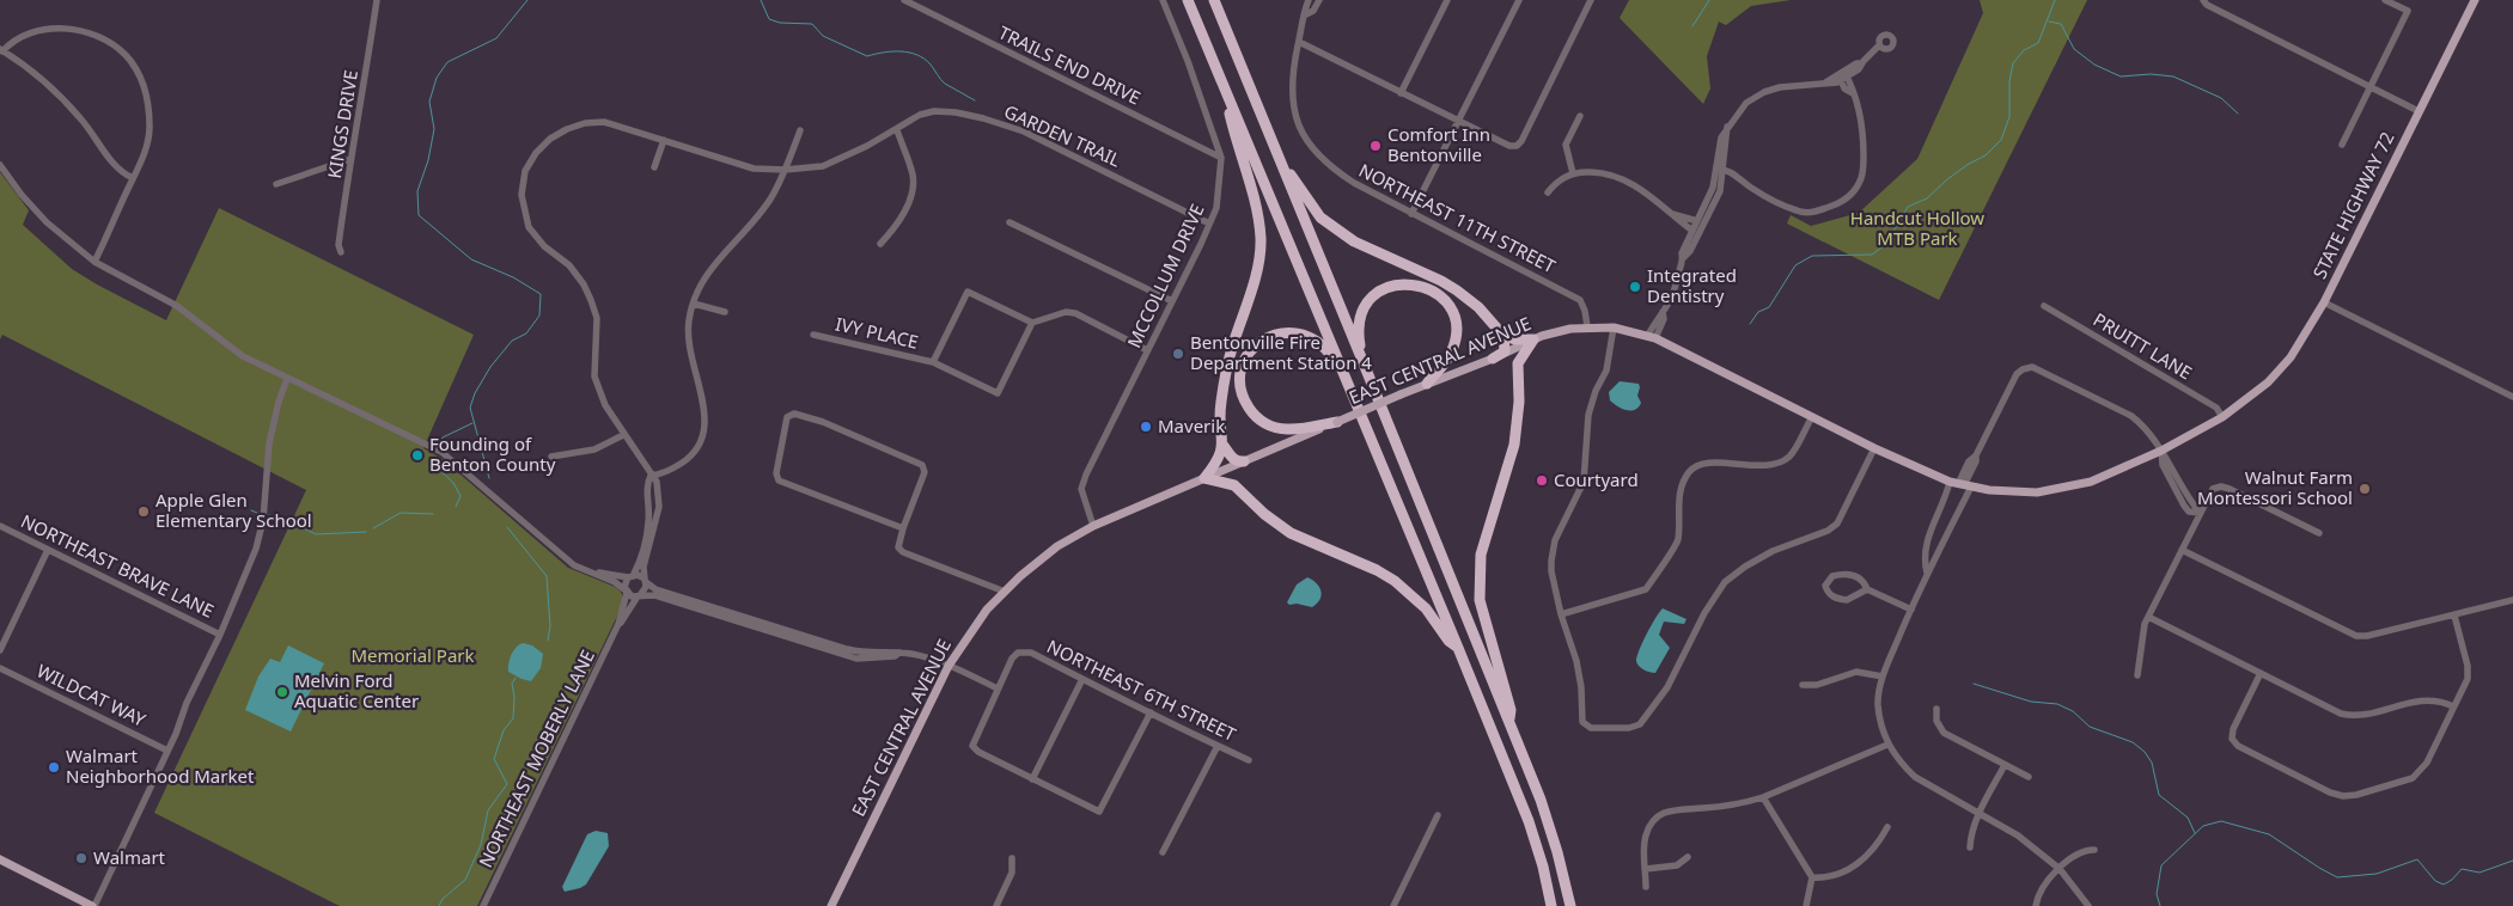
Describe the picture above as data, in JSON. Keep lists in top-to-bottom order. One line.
{"streets":{"main road":["STATE HIGHWAY 72","EAST CENTRAL AVENUE"],"street":["TRAILS END DRIVE","KINGS DRIVE","GARDEN TRAIL","NORTHEAST 11TH STREET","MCCOLLUM DRIVE","IVY PLACE","PRUITT LANE","NORTHEAST BRAVE LANE","NORTHEAST 6TH STREET","WILDCAT WAY","NORTHEAST MOBERLY LANE"]},"crossings":[["TRAILS END DRIVE","MCCOLLUM DRIVE"],["GARDEN TRAIL","MCCOLLUM DRIVE"],["STATE HIGHWAY 72","EAST CENTRAL AVENUE"],["NORTHEAST 11TH STREET","EAST CENTRAL AVENUE"],["MCCOLLUM DRIVE","EAST CENTRAL AVENUE"],["PRUITT LANE","EAST CENTRAL AVENUE"]],"parks":["Handcut Hollow MTB Park","Memorial Park"],"places":["Comfort Inn Bentonville","Integrated Dentistry","Bentonville Fire Department Station 4","Maverik","Founding of Benton County","Courtyard","Walnut Farm Montessori School","Apple Glen Elementary School","Melvin Ford Aquatic Center","Walmart Neighborhood Market","Walmart"]}
